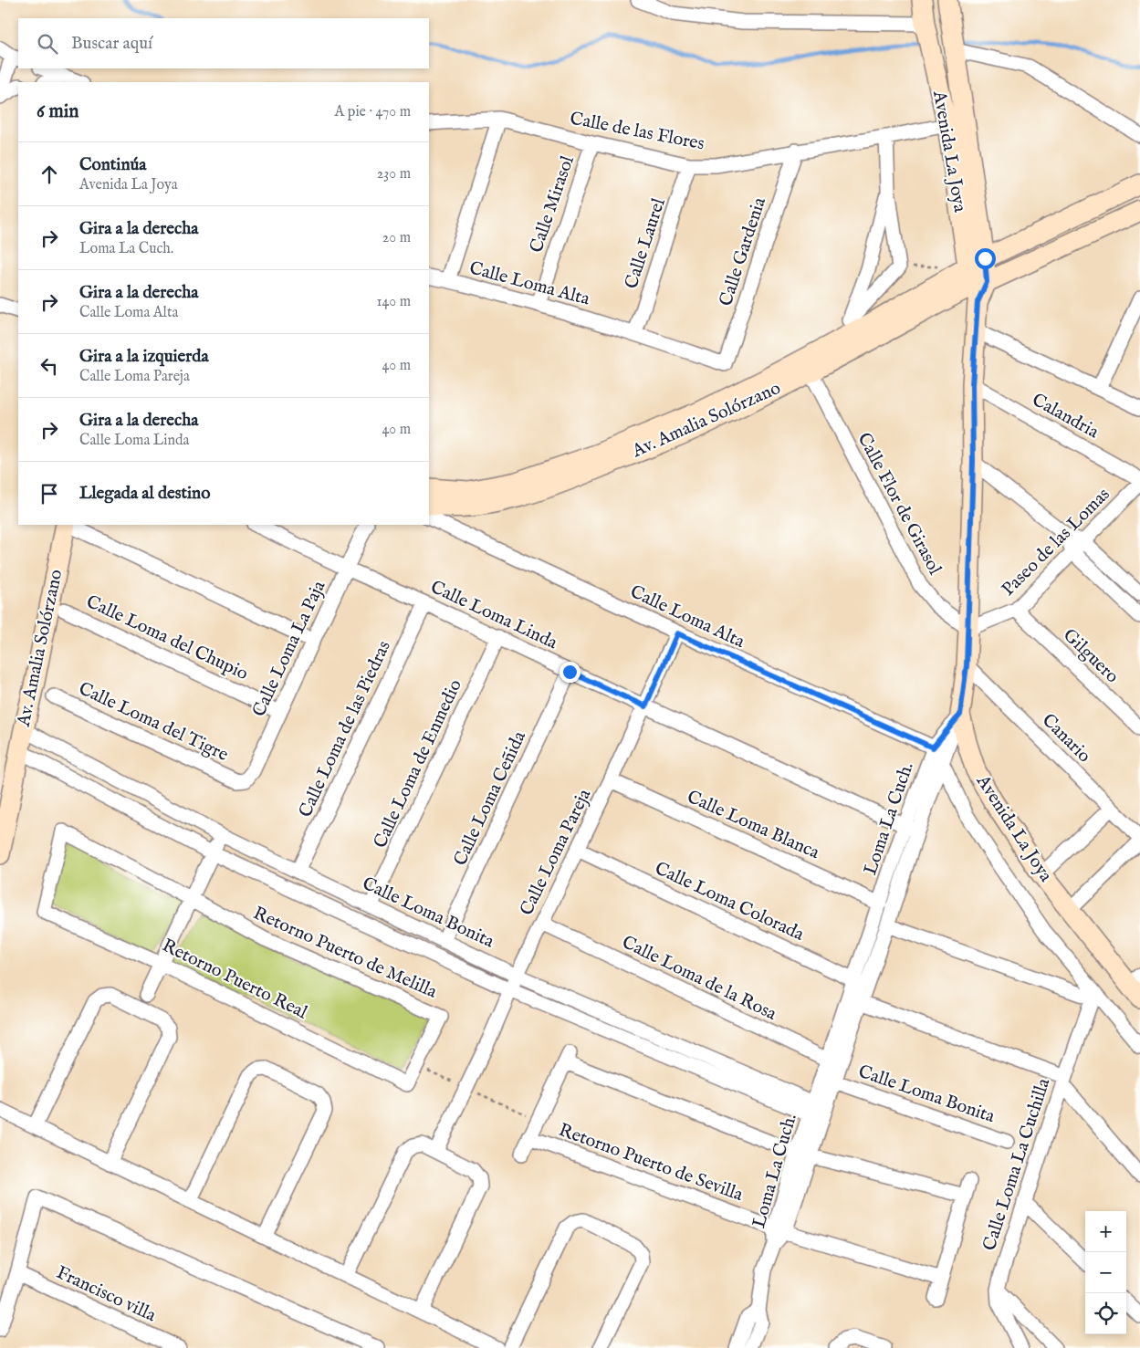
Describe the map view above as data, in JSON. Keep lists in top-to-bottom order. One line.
{"streets":{"main road":["Avenida La Joya","Av. Amalia Solórzano"],"street":["Calle de las Flores","Calle Mirasol","Calle Laurel","Calle Gardenia","Calle Loma Alta","Calandria","Calle Flor de Girasol","Paseo de las Lomas","Calle Loma Linda","Calle Loma del Chupio","Calle Loma La Paja","Gilguero","Calle Loma del Tigre","Calle Loma de las Piedras","Canario","Calle Loma de Enmedio","Calle Loma Ceñida","Loma La Cuch.","Calle Loma Blanca","Calle Loma Pareja","Calle Loma Colorada","Calle Loma Bonita","Retorno Puerto de Melilla","Calle Loma de la Rosa","Retorno Puerto Real","Retorno Puerto de Sevilla","Calle Loma La Cuchilla","Francisco villa"]},"crossings":[["Calle de las Flores","Avenida La Joya"],["Calle de las Flores","Calle Mirasol"],["Calle de las Flores","Calle Laurel"],["Calle de las Flores","Calle Gardenia"],["Avenida La Joya","Calle Loma Alta"],["Avenida La Joya","Calandria"],["Avenida La Joya","Av. Amalia Solórzano"],["Avenida La Joya","Calle Flor de Girasol"],["Avenida La Joya","Paseo de las Lomas"],["Avenida La Joya","Canario"],["Avenida La Joya","Loma La Cuch."],["Avenida La Joya","Calle Loma La Cuchilla"],["Calle Mirasol","Calle Loma Alta"],["Calle Laurel","Calle Loma Alta"],["Calle Gardenia","Calle Loma Alta"],["Calle Loma Alta","Loma La Cuch."],["Calle Loma Alta","Calle Loma Pareja"],["Av. Amalia Solórzano","Calle Loma Bonita"],["Calle Flor de Girasol","Paseo de las Lomas"],["Paseo de las Lomas","Gilguero"],["Calle Loma Linda","Calle Loma La Paja"],["Calle Loma Linda","Calle Loma de las Piedras"],["Calle Loma Linda","Calle Loma de Enmedio"],["Calle Loma Linda","Calle Loma Ceñida"],["Calle Loma Linda","Loma La Cuch."],["Calle Loma Linda","Calle Loma Pareja"],["Calle Loma del Chupio","Calle Loma La Paja"],["Calle Loma La Paja","Calle Loma del Tigre"],["Calle Loma de las Piedras","Calle Loma Bonita"],["Calle Loma de Enmedio","Calle Loma Bonita"],["Calle Loma Ceñida","Calle Loma Bonita"],["Loma La Cuch.","Calle Loma Blanca"],["Loma La Cuch.","Calle Loma Colorada"],["Loma La Cuch.","Calle Loma Bonita"],["Loma La Cuch.","Calle Loma de la Rosa"],["Loma La Cuch.","Retorno Puerto de Sevilla"],["Calle Loma Blanca","Calle Loma Pareja"],["Calle Loma Pareja","Calle Loma Colorada"],["Calle Loma Pareja","Calle Loma Bonita"],["Calle Loma Pareja","Calle Loma de la Rosa"],["Retorno Puerto de Melilla","Retorno Puerto Real"]],"page":{"search":"Buscar aquí","heading":["6 min","A pie · 470 m"],"list":[["Continúa","Avenida La Joya","230 m"],["Gira a la derecha","Loma La Cuch.","20 m"],["Gira a la derecha","Calle Loma Alta","140 m"],["Gira a la izquierda","Calle Loma Pareja","40 m"],["Gira a la derecha","Calle Loma Linda","40 m"],"Llegada al destino"],"map_buttons":["+","−"]}}
